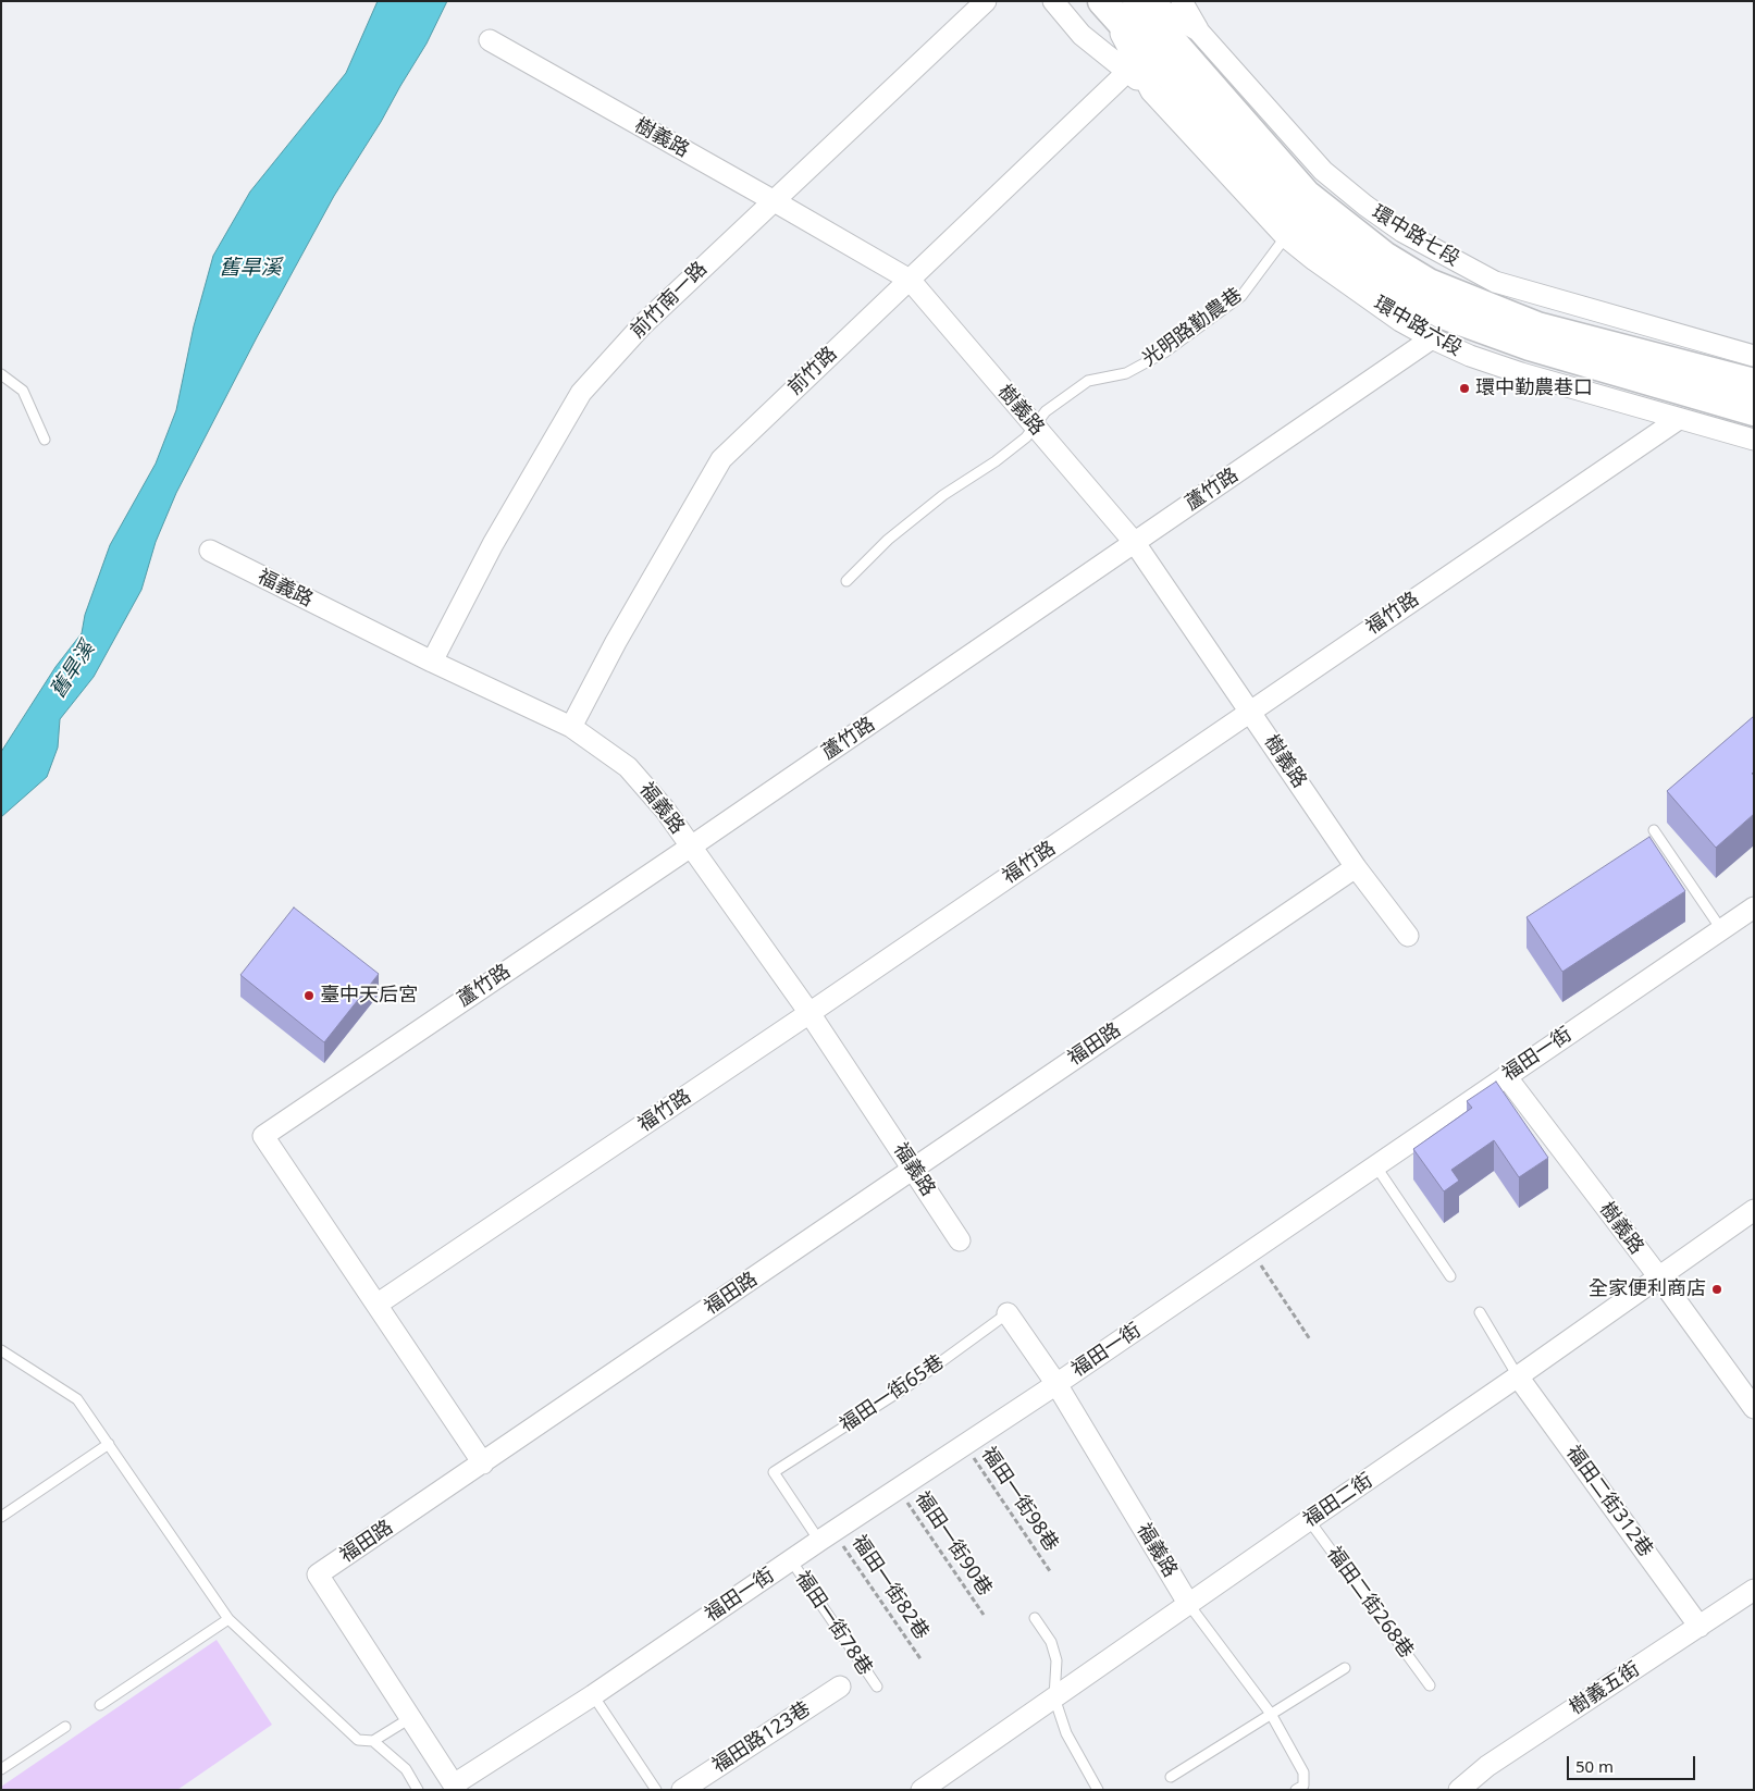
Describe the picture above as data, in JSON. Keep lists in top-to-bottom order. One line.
{"streets":{"street":["樹義路","環中路七段","前竹南一路","環中路六段","前竹路","蘆竹路","福義路","福竹路","福田路","福田一街","福田一街65巷","福田二街","福田二街312巷","樹義五街","福田路123巷"],"lane":["光明路勤農巷","福田二街268巷","福田一街78巷"],"path":["福田一街98巷","福田一街90巷","福田一街82巷"]},"crossings":[["樹義路","前竹南一路"],["樹義路","光明路勤農巷"],["樹義路","前竹路"],["樹義路","蘆竹路"],["樹義路","福竹路"],["樹義路","福田路"],["樹義路","福田一街"],["樹義路","福田二街"],["環中路七段","環中路六段"],["環中路七段","光明路勤農巷"],["前竹南一路","福義路"],["環中路六段","光明路勤農巷"],["環中路六段","蘆竹路"],["環中路六段","福竹路"],["前竹路","福義路"],["蘆竹路","福義路"],["蘆竹路","福竹路"],["福義路","福竹路"],["福義路","福田路"],["福義路","福田一街"],["福義路","福田一街65巷"],["福義路","福田二街"],["福田路","福田一街"],["福田一街","福田一街65巷"],["福田一街","福田一街98巷"],["福田一街","福田一街90巷"],["福田一街","福田一街82巷"],["福田一街","福田一街78巷"],["福田一街65巷","福田一街82巷"],["福田二街","福田二街312巷"],["福田二街","福田二街268巷"],["福田二街312巷","樹義五街"]],"water":["舊旱溪"],"places":["環中勤農巷口","臺中天后宮","全家便利商店"],"scale_bar":"50 m"}
